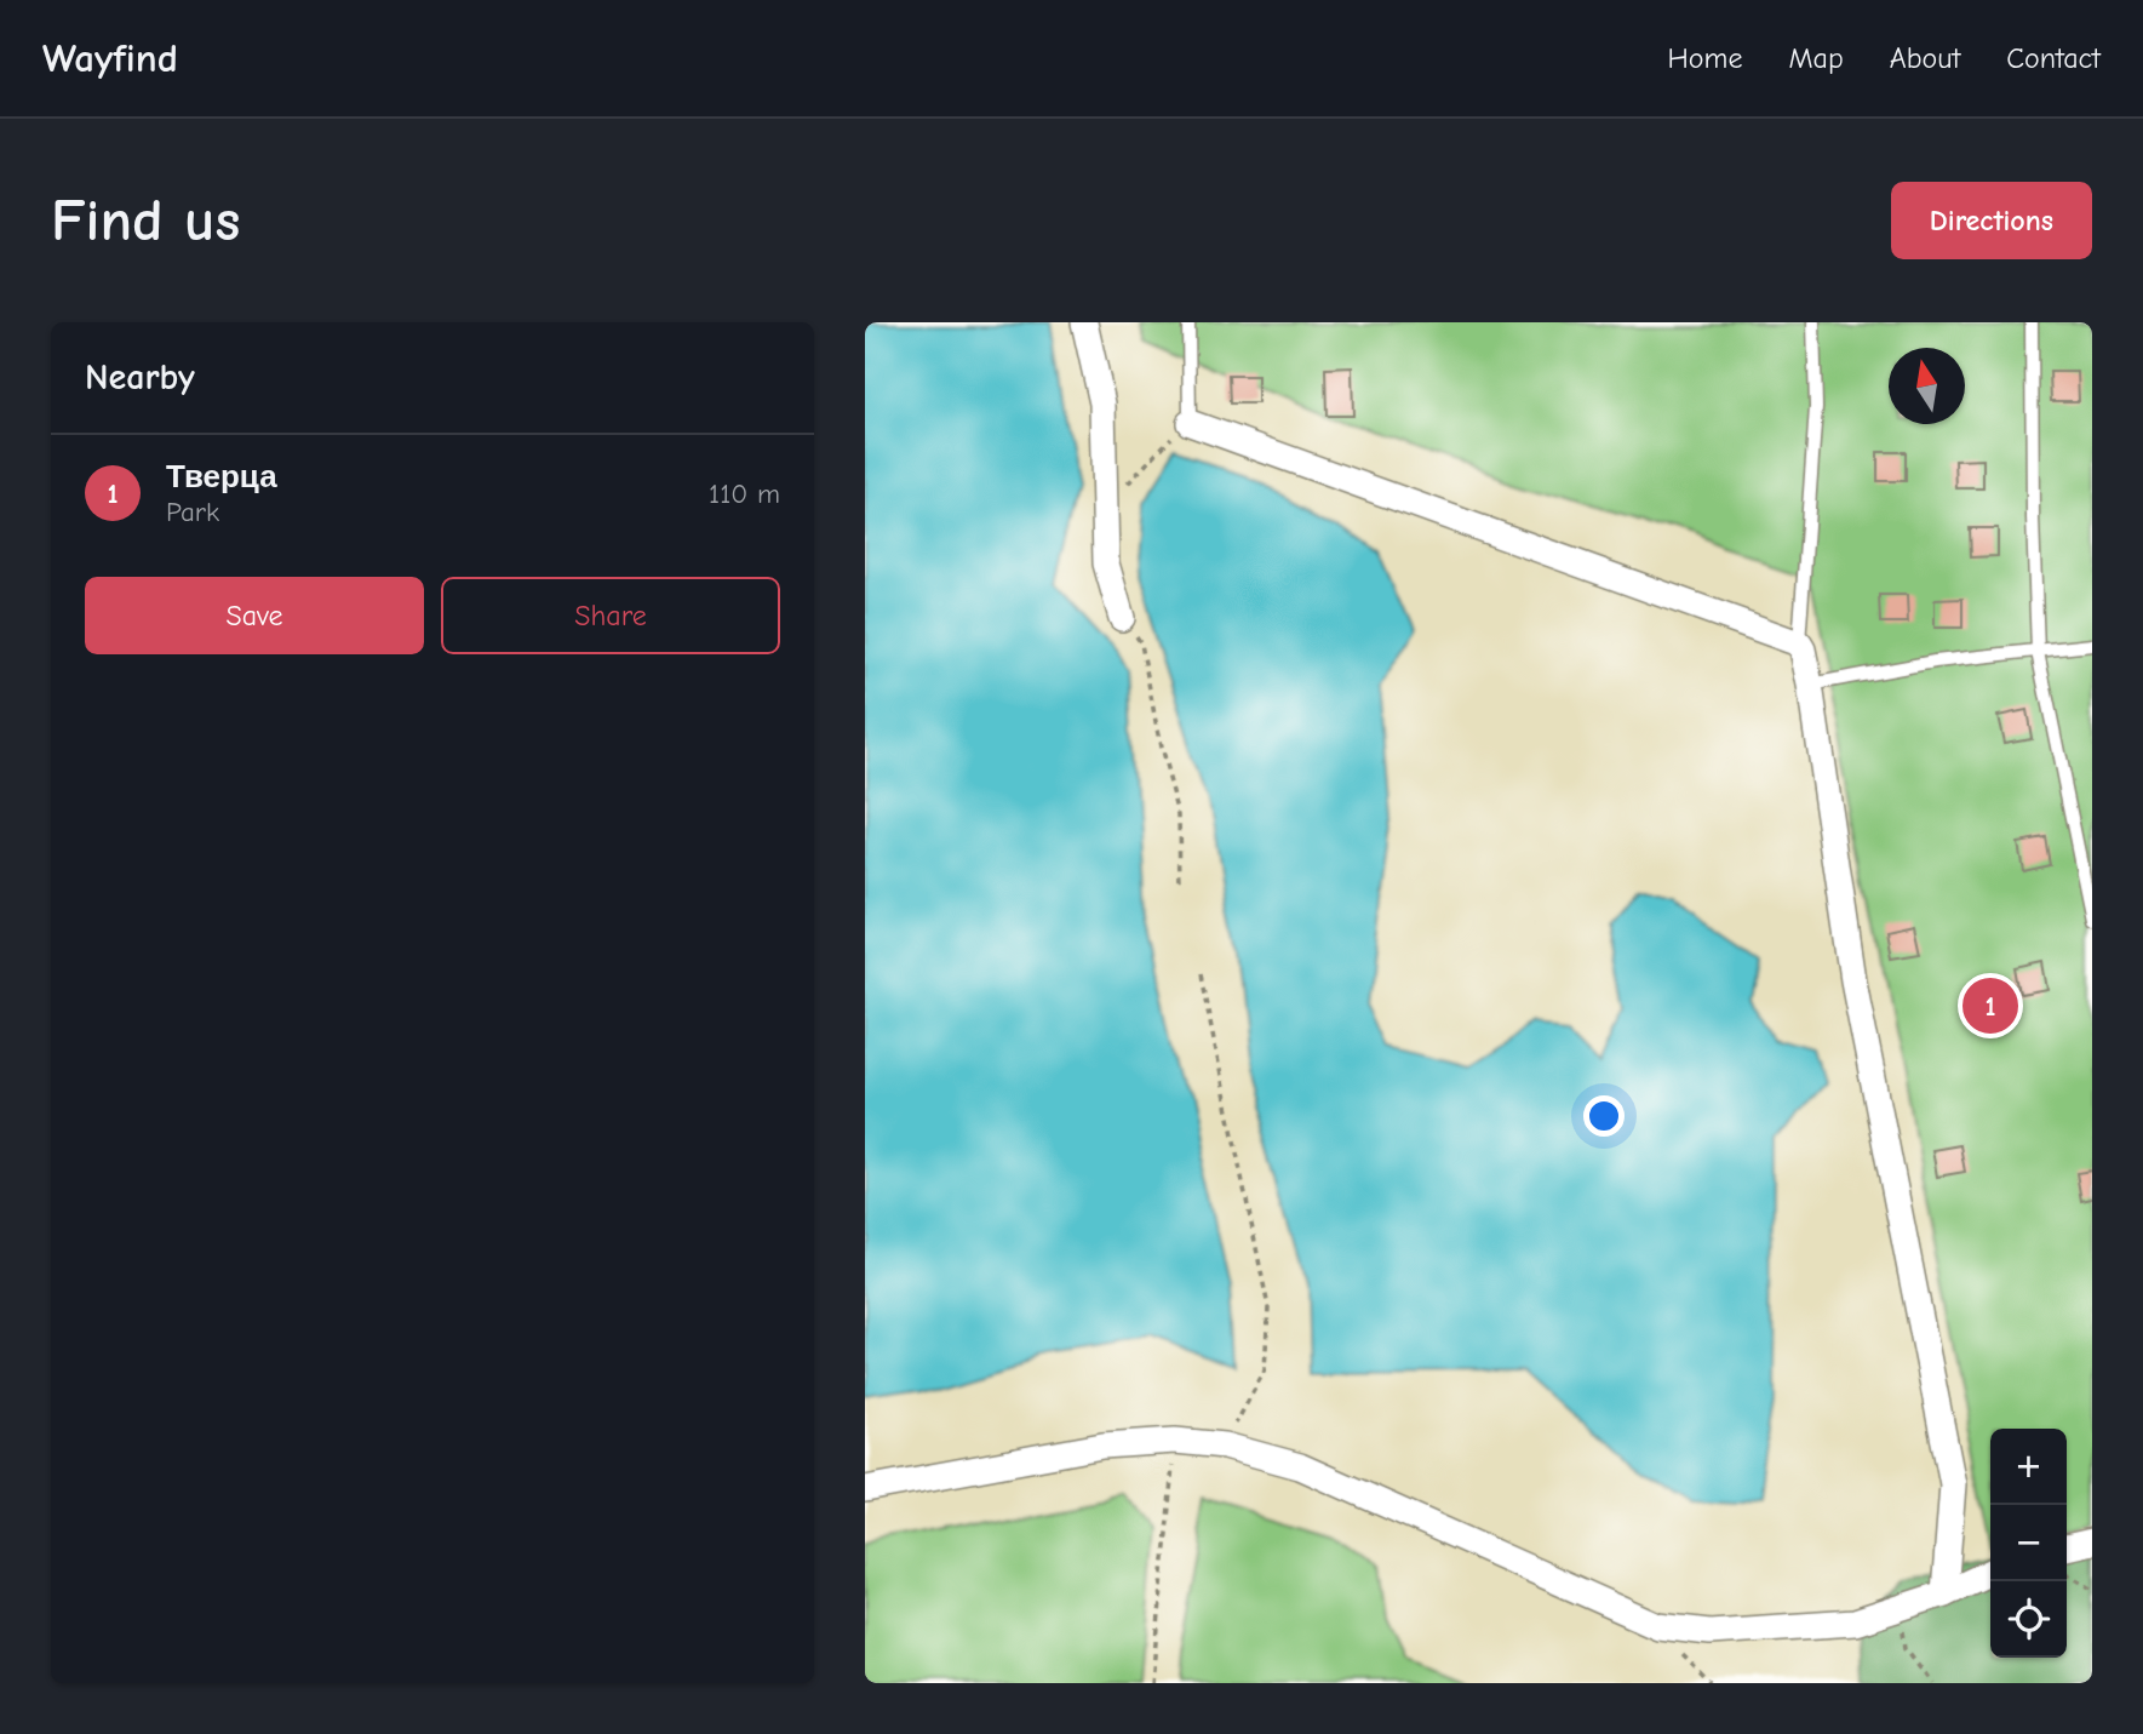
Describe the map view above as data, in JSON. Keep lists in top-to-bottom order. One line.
{"north":"top","page":{"header":"Wayfind","nav":["Home","Map","About","Contact"],"buttons":["Directions",["Save","Share"]],"title":"Find us","heading":"Nearby","list":[{"mark":"1","name":"Тверца","note":"Park","value":"110 m"}],"pins":"1","map_buttons":["+","−"]}}
